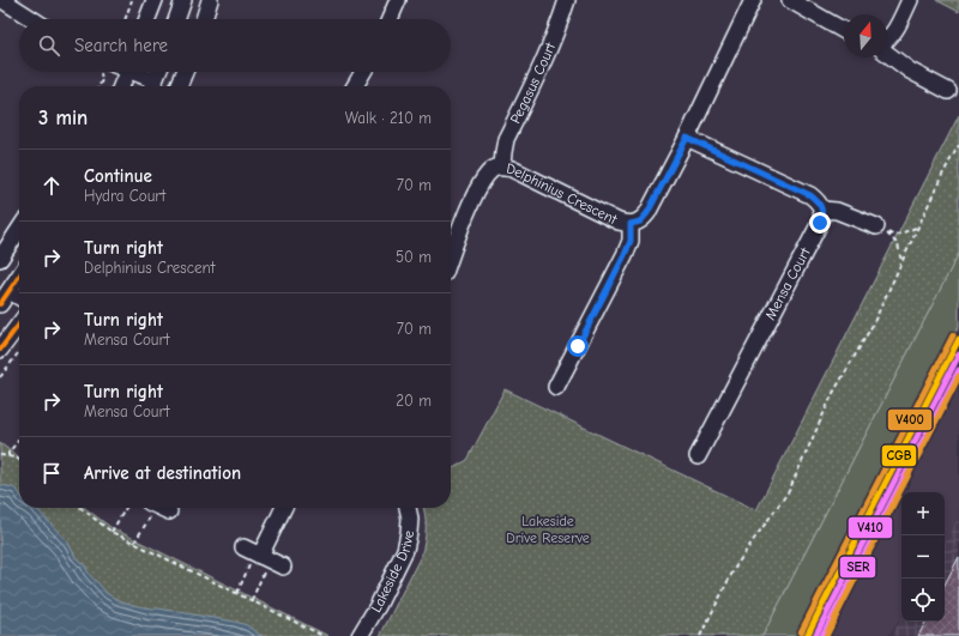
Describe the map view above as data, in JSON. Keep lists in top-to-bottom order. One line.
{"streets":{"street":["Pegasus Court","Delphinius Crescent","Mensa Court","Lakeside Drive"]},"crossings":[["Pegasus Court","Delphinius Crescent"]],"parks":["Lakeside Drive Reserve"],"lines":["transit line V400","transit line CGB","transit line V410","transit line SER"],"north":"top","page":{"search":"Search here","heading":["3 min","Walk · 210 m"],"list":[["Continue","Hydra Court","70 m"],["Turn right","Delphinius Crescent","50 m"],["Turn right","Mensa Court","70 m"],["Turn right","Mensa Court","20 m"],"Arrive at destination"],"map_buttons":["+","−"]}}
